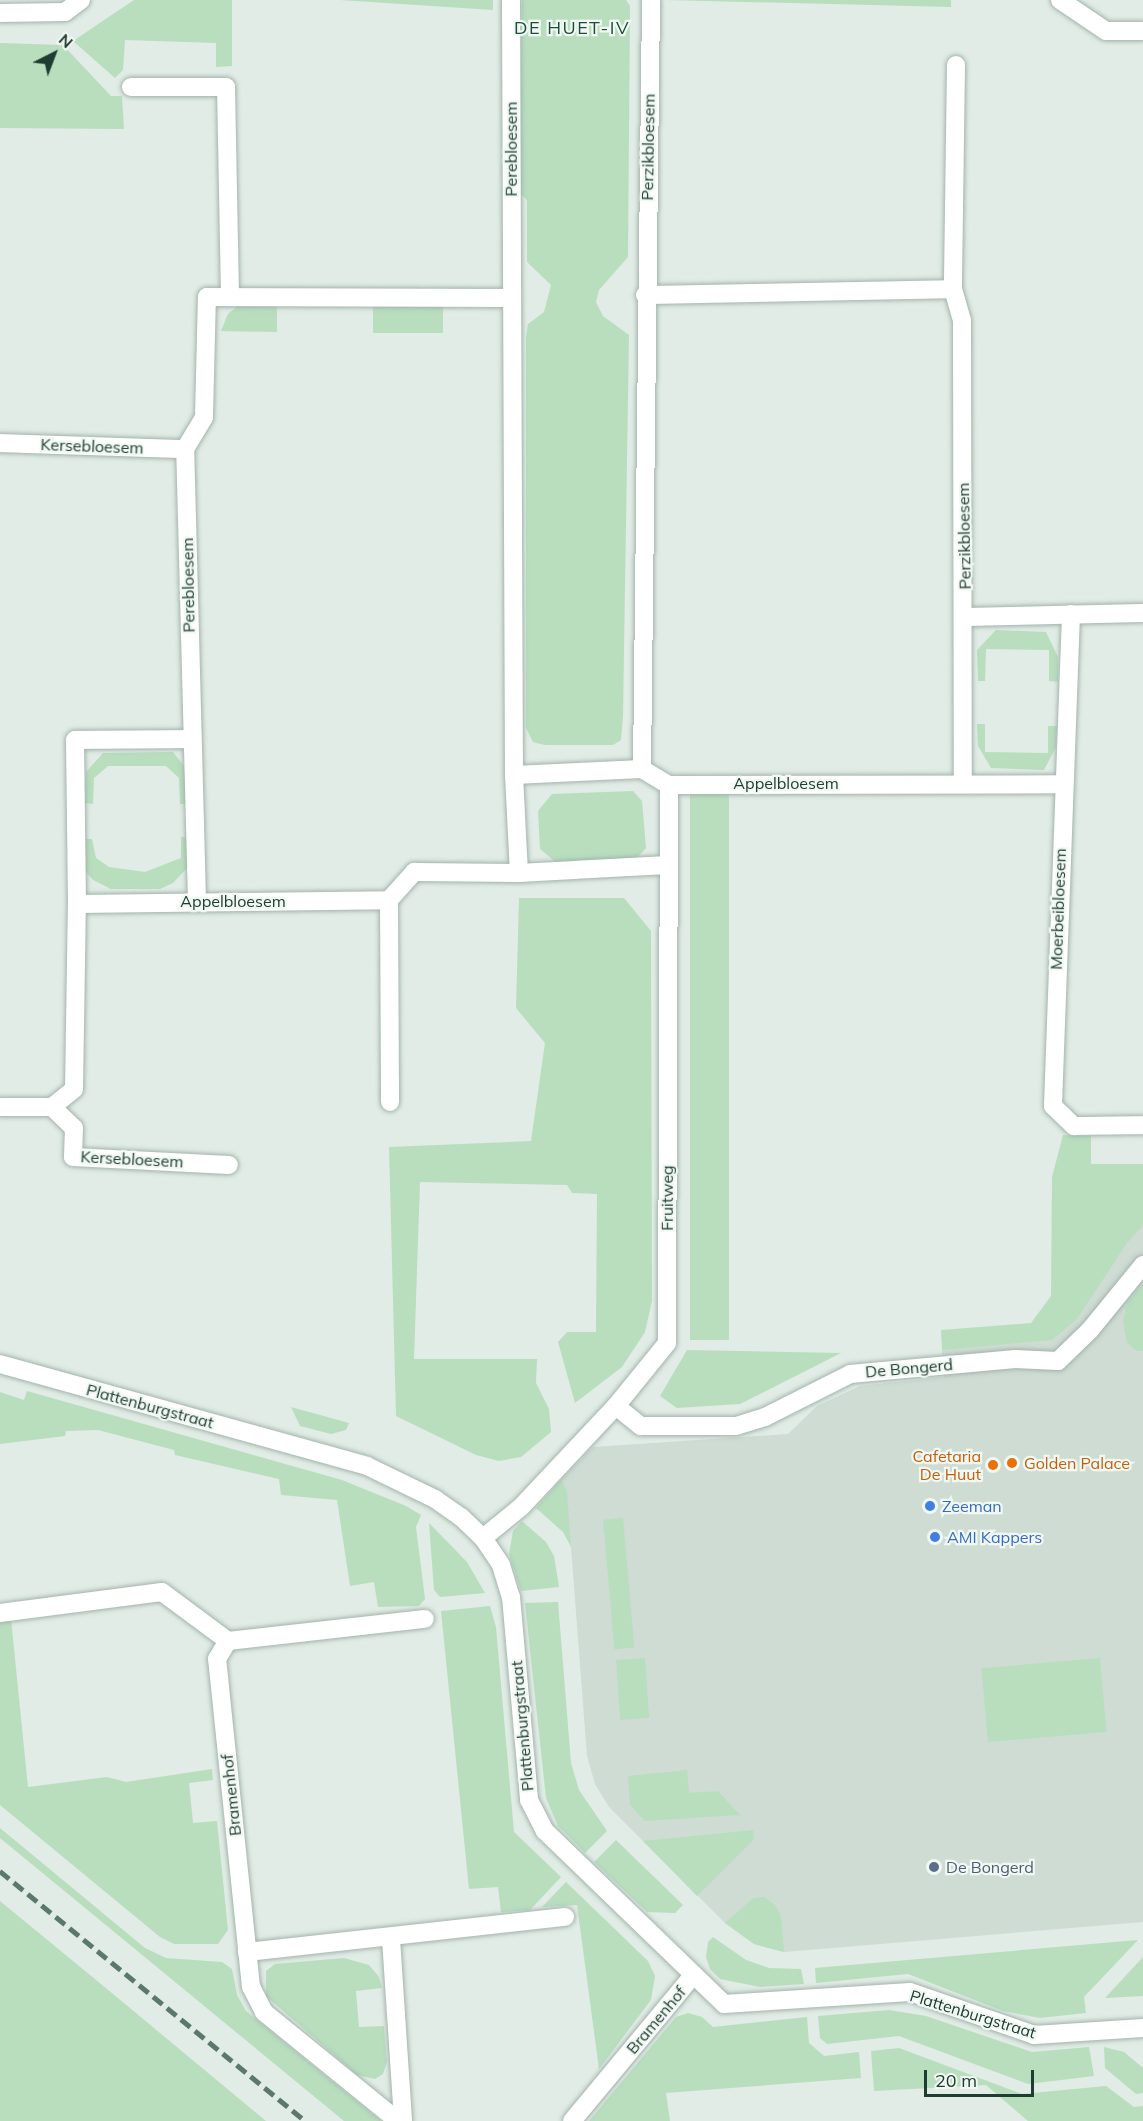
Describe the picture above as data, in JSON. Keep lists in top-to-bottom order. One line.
{"streets":{"street":["Perzikbloesem","Perebloesem","Kersebloesem","Appelbloesem","Moerbeibloesem","Fruitweg","De Bongerd","Plattenburgstraat","Bramenhof"]},"crossings":[["Perzikbloesem","Appelbloesem"],["Perebloesem","Kersebloesem"],["Perebloesem","Appelbloesem"],["Appelbloesem","Moerbeibloesem"],["Appelbloesem","Fruitweg"],["Fruitweg","De Bongerd"],["Fruitweg","Plattenburgstraat"],["Plattenburgstraat","Bramenhof"]],"districts":["DE HUET-IV"],"places":["Golden Palace","Cafetaria De Huut","Zeeman","AMI Kappers","De Bongerd"],"scale_bar":"20 m","north":"top right"}
